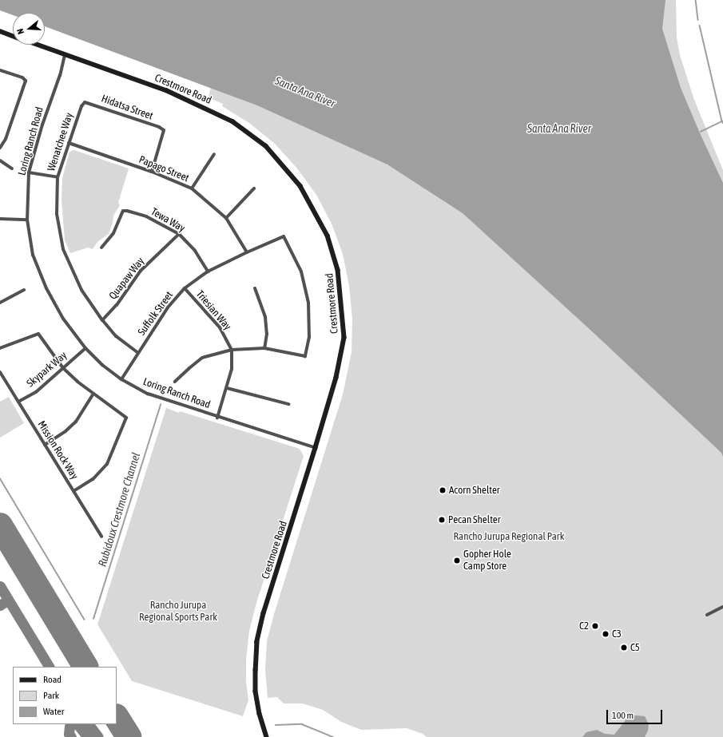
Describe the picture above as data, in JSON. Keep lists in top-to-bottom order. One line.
{"streets":{"street":["Crestmore Road","Hidatsa Street","Loring Ranch Road","Wenatchee Way","Papago Street","Tewa Way","Quapaw Way","Triesian Way","Suffolk Street","Skypark Way","Mission Rock Way"]},"crossings":[["Crestmore Road","Loring Ranch Road"],["Hidatsa Street","Wenatchee Way"],["Hidatsa Street","Papago Street"],["Loring Ranch Road","Triesian Way"],["Loring Ranch Road","Suffolk Street"],["Loring Ranch Road","Skypark Way"],["Wenatchee Way","Papago Street"],["Wenatchee Way","Quapaw Way"],["Wenatchee Way","Suffolk Street"],["Papago Street","Suffolk Street"],["Tewa Way","Quapaw Way"],["Tewa Way","Suffolk Street"],["Triesian Way","Suffolk Street"],["Skypark Way","Mission Rock Way"]],"water":["Santa Ana River","Rubidoux Crestmore Channel"],"parks":["Rancho Jurupa Regional Park","Rancho Jurupa Regional Sports Park"],"places":["Acorn Shelter","Pecan Shelter","Gopher Hole Camp Store","C2","C3","C5"],"legend":["Road","Park","Water"],"scale_bar":"100 m","north":"left"}
